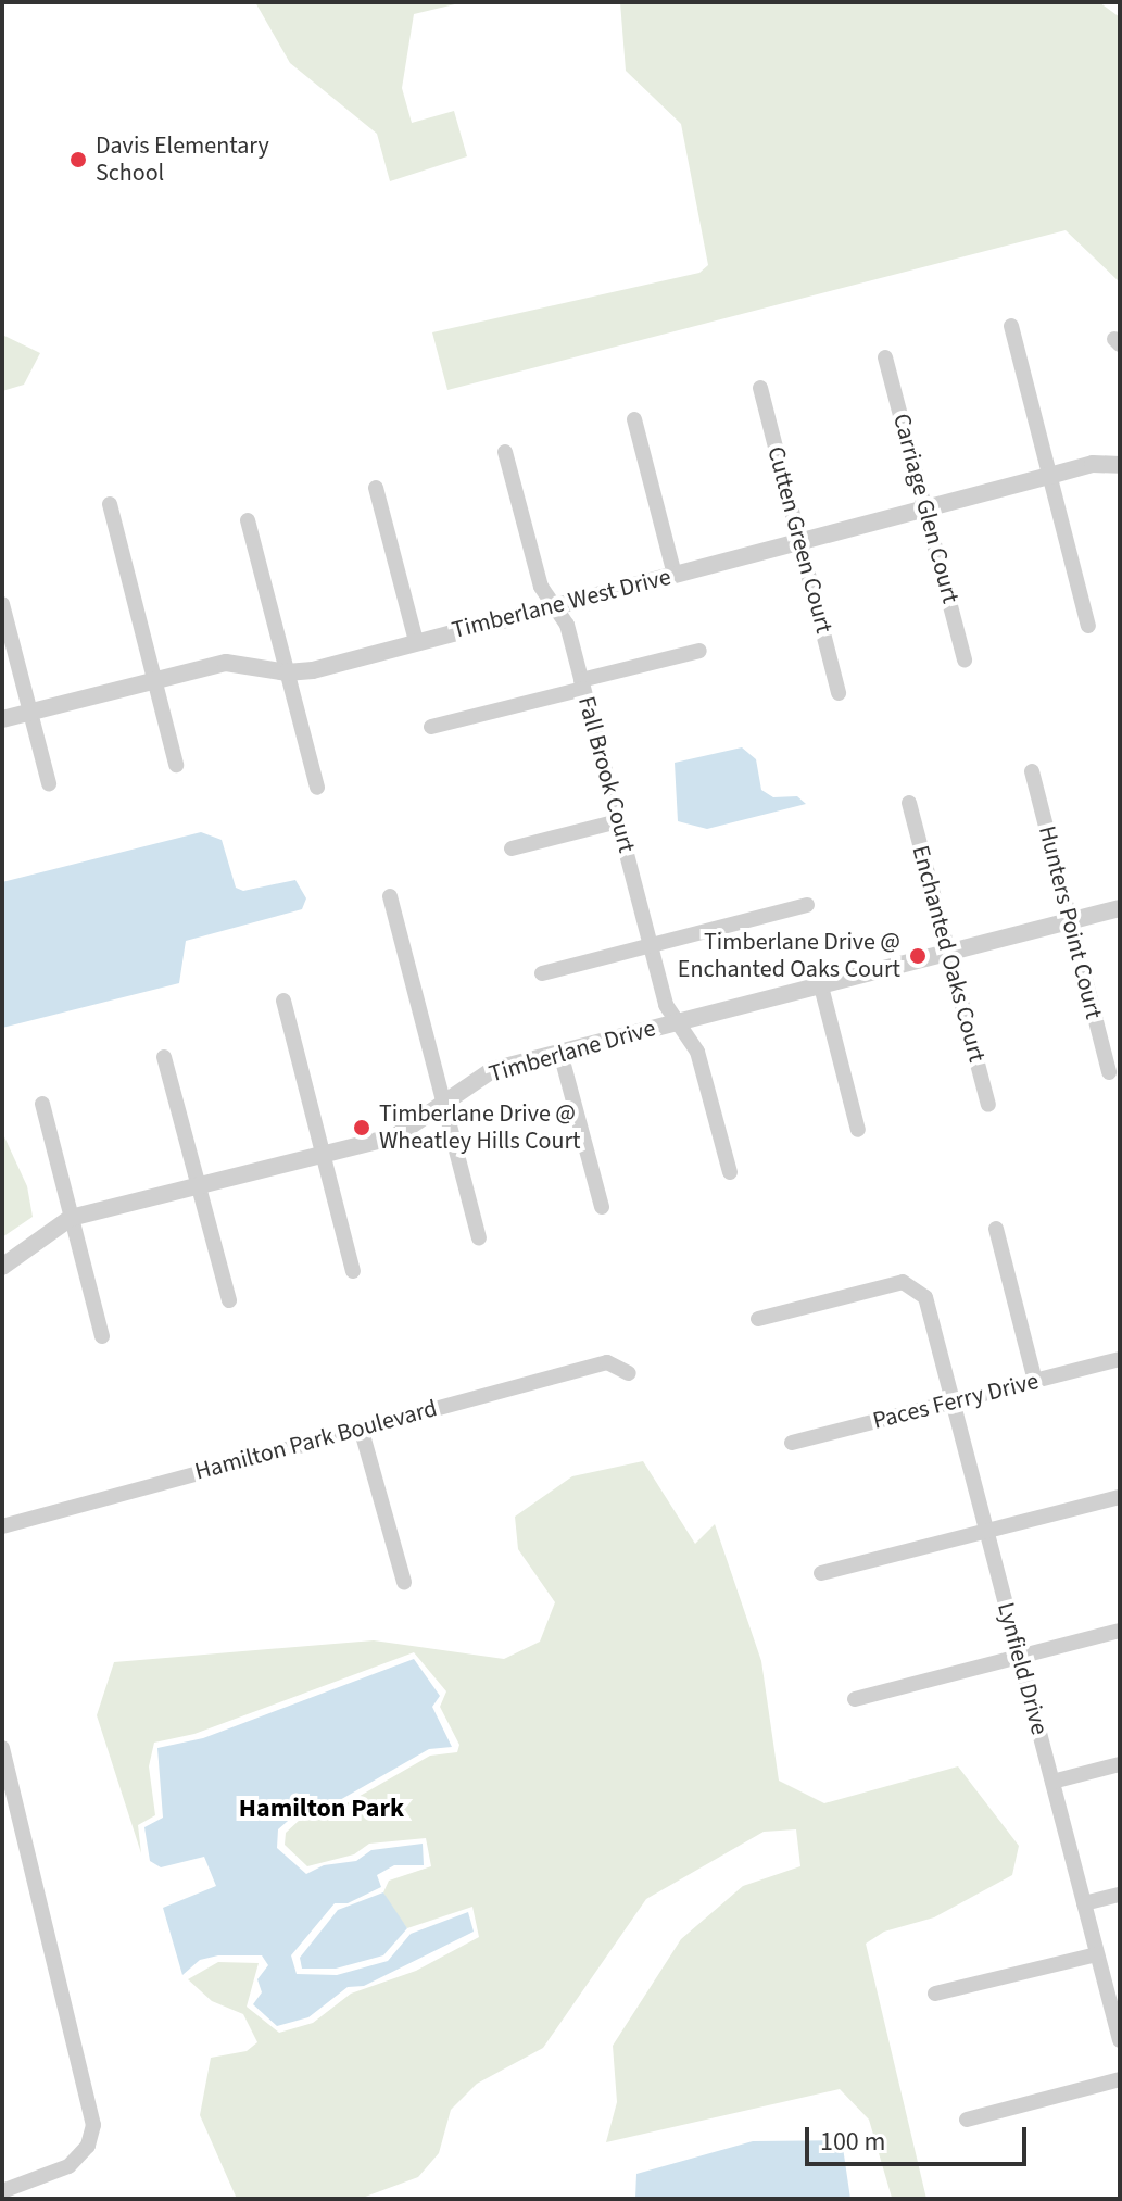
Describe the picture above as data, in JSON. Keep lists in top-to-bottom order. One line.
{"streets":{"street":["Carriage Glen Court","Cutten Green Court","Timberlane West Drive","Fall Brook Court","Hunters Point Court","Enchanted Oaks Court","Timberlane Drive","Paces Ferry Drive","Hamilton Park Boulevard","Lynfield Drive"]},"crossings":[["Carriage Glen Court","Timberlane West Drive"],["Cutten Green Court","Timberlane West Drive"],["Timberlane West Drive","Fall Brook Court"],["Fall Brook Court","Timberlane Drive"],["Hunters Point Court","Timberlane Drive"],["Enchanted Oaks Court","Timberlane Drive"],["Paces Ferry Drive","Lynfield Drive"]],"districts":["Hamilton Park"],"places":["Davis Elementary School","Timberlane Drive @ Enchanted Oaks Court","Timberlane Drive @ Wheatley Hills Court"],"scale_bar":"100 m"}
